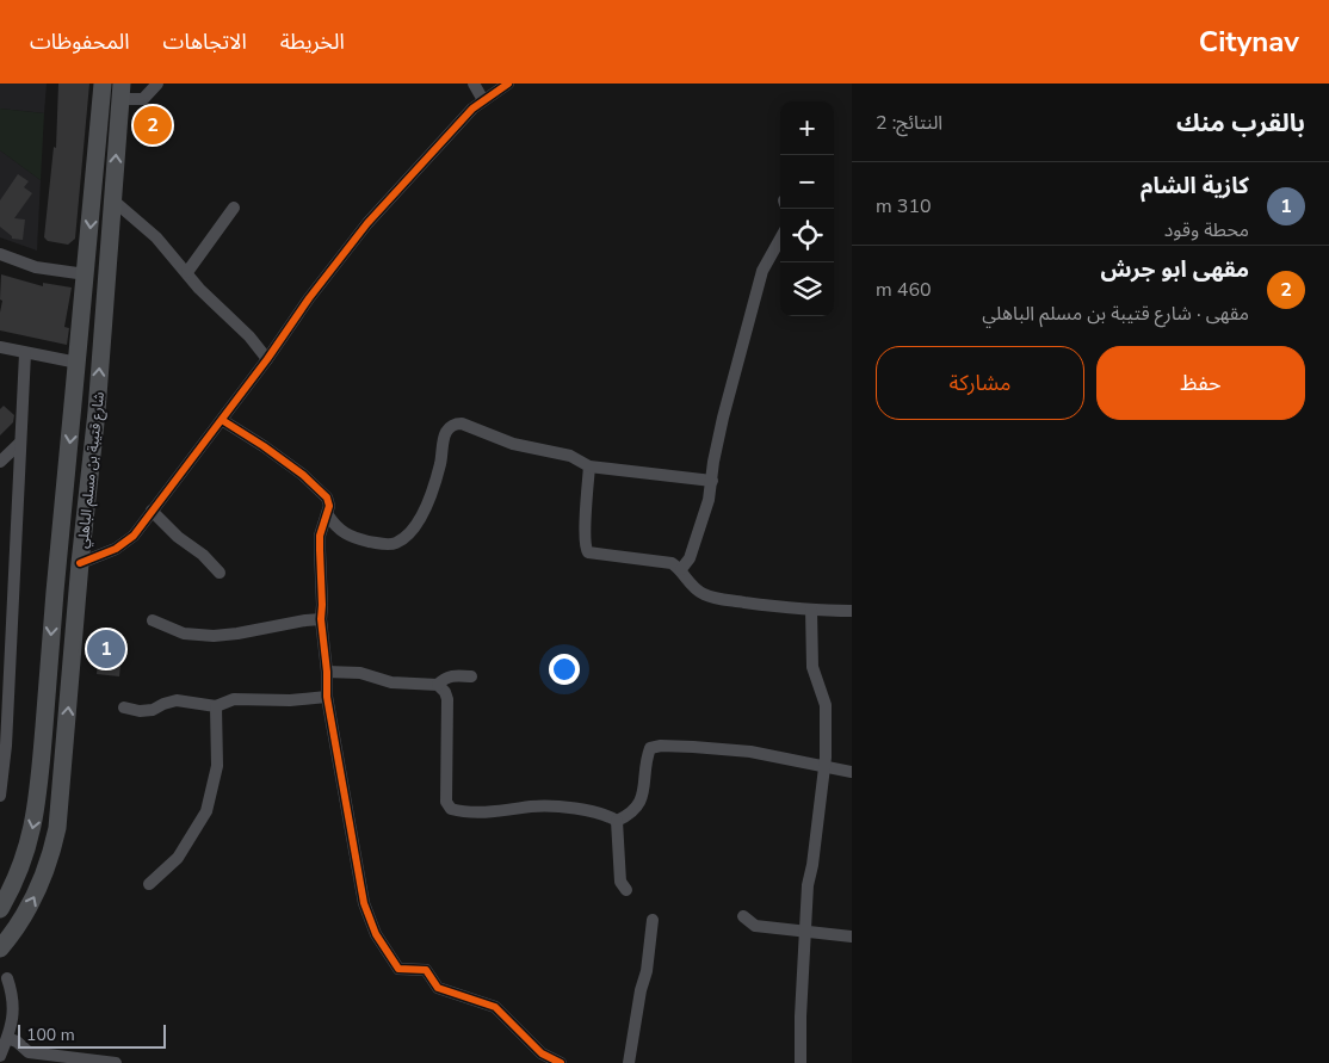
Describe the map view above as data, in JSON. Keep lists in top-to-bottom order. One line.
{"streets":{"main road":["شارع قتيبة بن مسلم الباهلي"]},"scale_bar":"100 m","page":{"header":"Citynav","nav":["الخريطة","الاتجاهات","المحفوظات"],"heading":["بالقرب منك","النتائج: 2"],"map_buttons":["+","−"],"pins":["2","1"],"list":[{"mark":"1","name":"كازية الشام","note":"محطة وقود","value":"310 m"},{"mark":"2","name":"مقهى ابو جرش","note":"مقهى · شارع قتيبة بن مسلم الباهلي","value":"460 m"}],"buttons":["حفظ","مشاركة"],"scale":"100 m"}}
